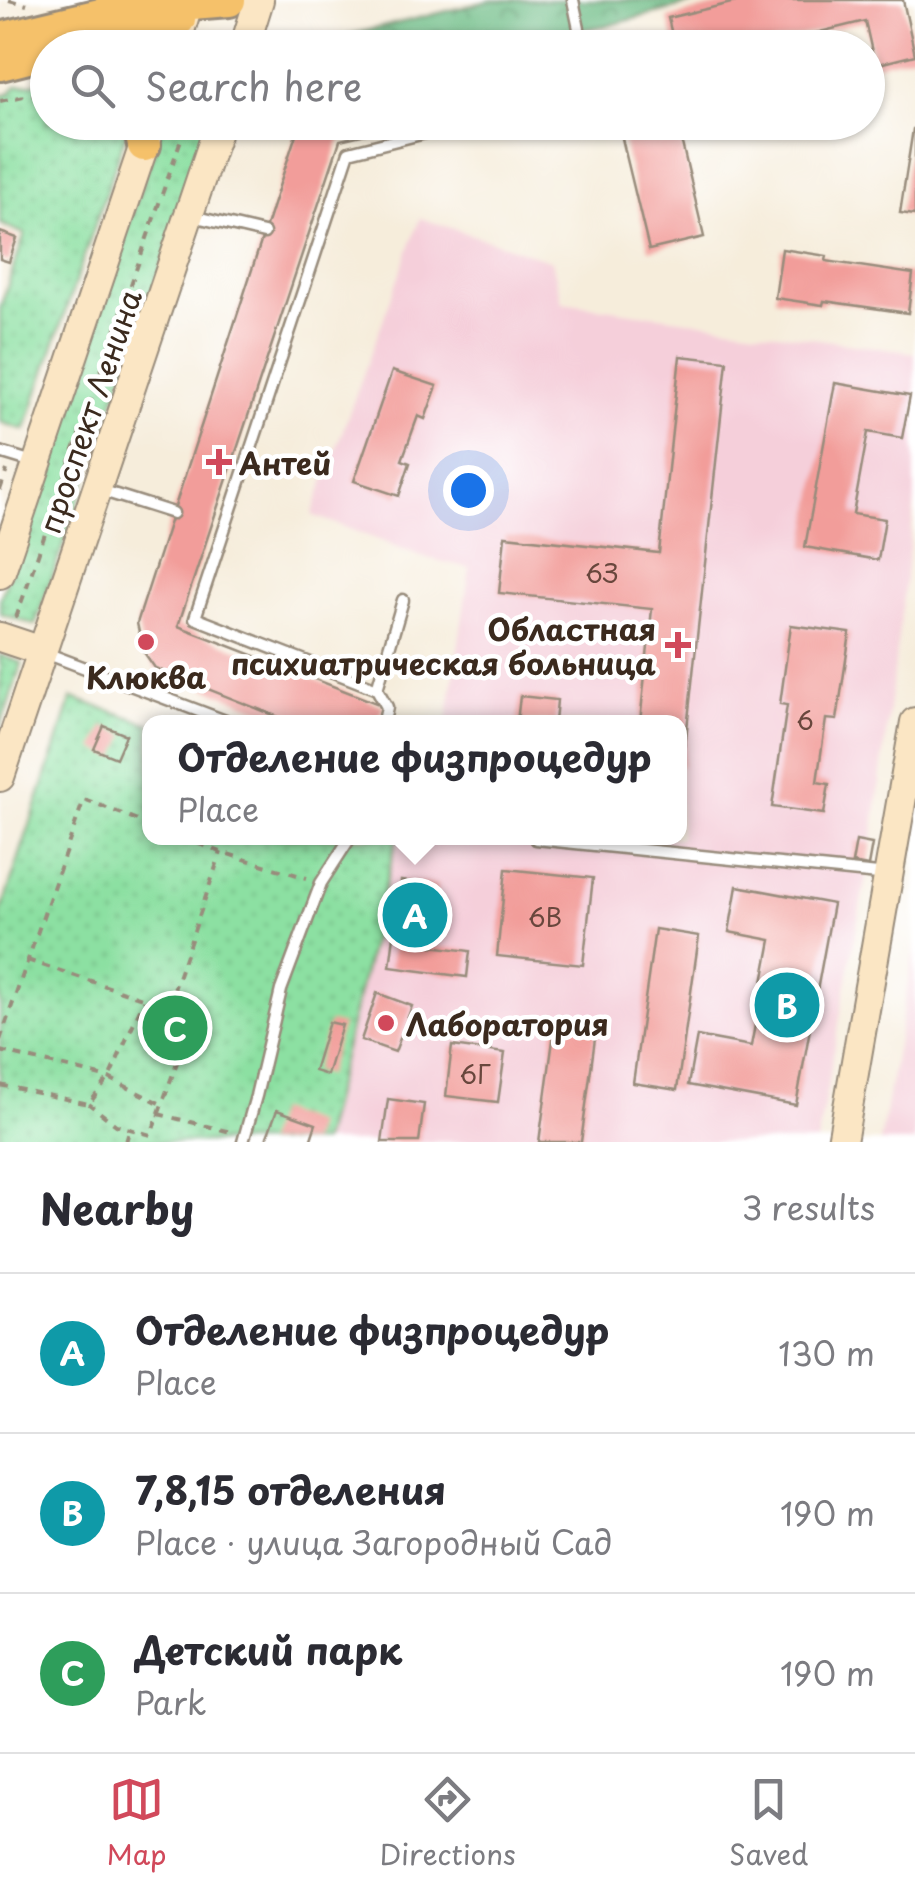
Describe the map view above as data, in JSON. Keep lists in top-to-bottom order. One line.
{"streets":{"main road":["проспект Ленина"]},"places":{"health":["Антей","Областная психиатрическая больница"],"other":["Клюква","Лаборатория"]},"house_numbers":["6З","6","6В","6Г"],"page":{"search":"Search here","popup":["Отделение физпроцедур","Place"],"pins":["A","B","C"],"heading":["Nearby","3 results"],"list":[{"mark":"A","name":"Отделение физпроцедур","note":"Place","value":"130 m"},{"mark":"B","name":"7,8,15 отделения","note":"Place · улица Загородный Сад","value":"190 m"},{"mark":"C","name":"Детский парк","note":"Park","value":"190 m"}],"nav":["Map","Directions","Saved"]}}
